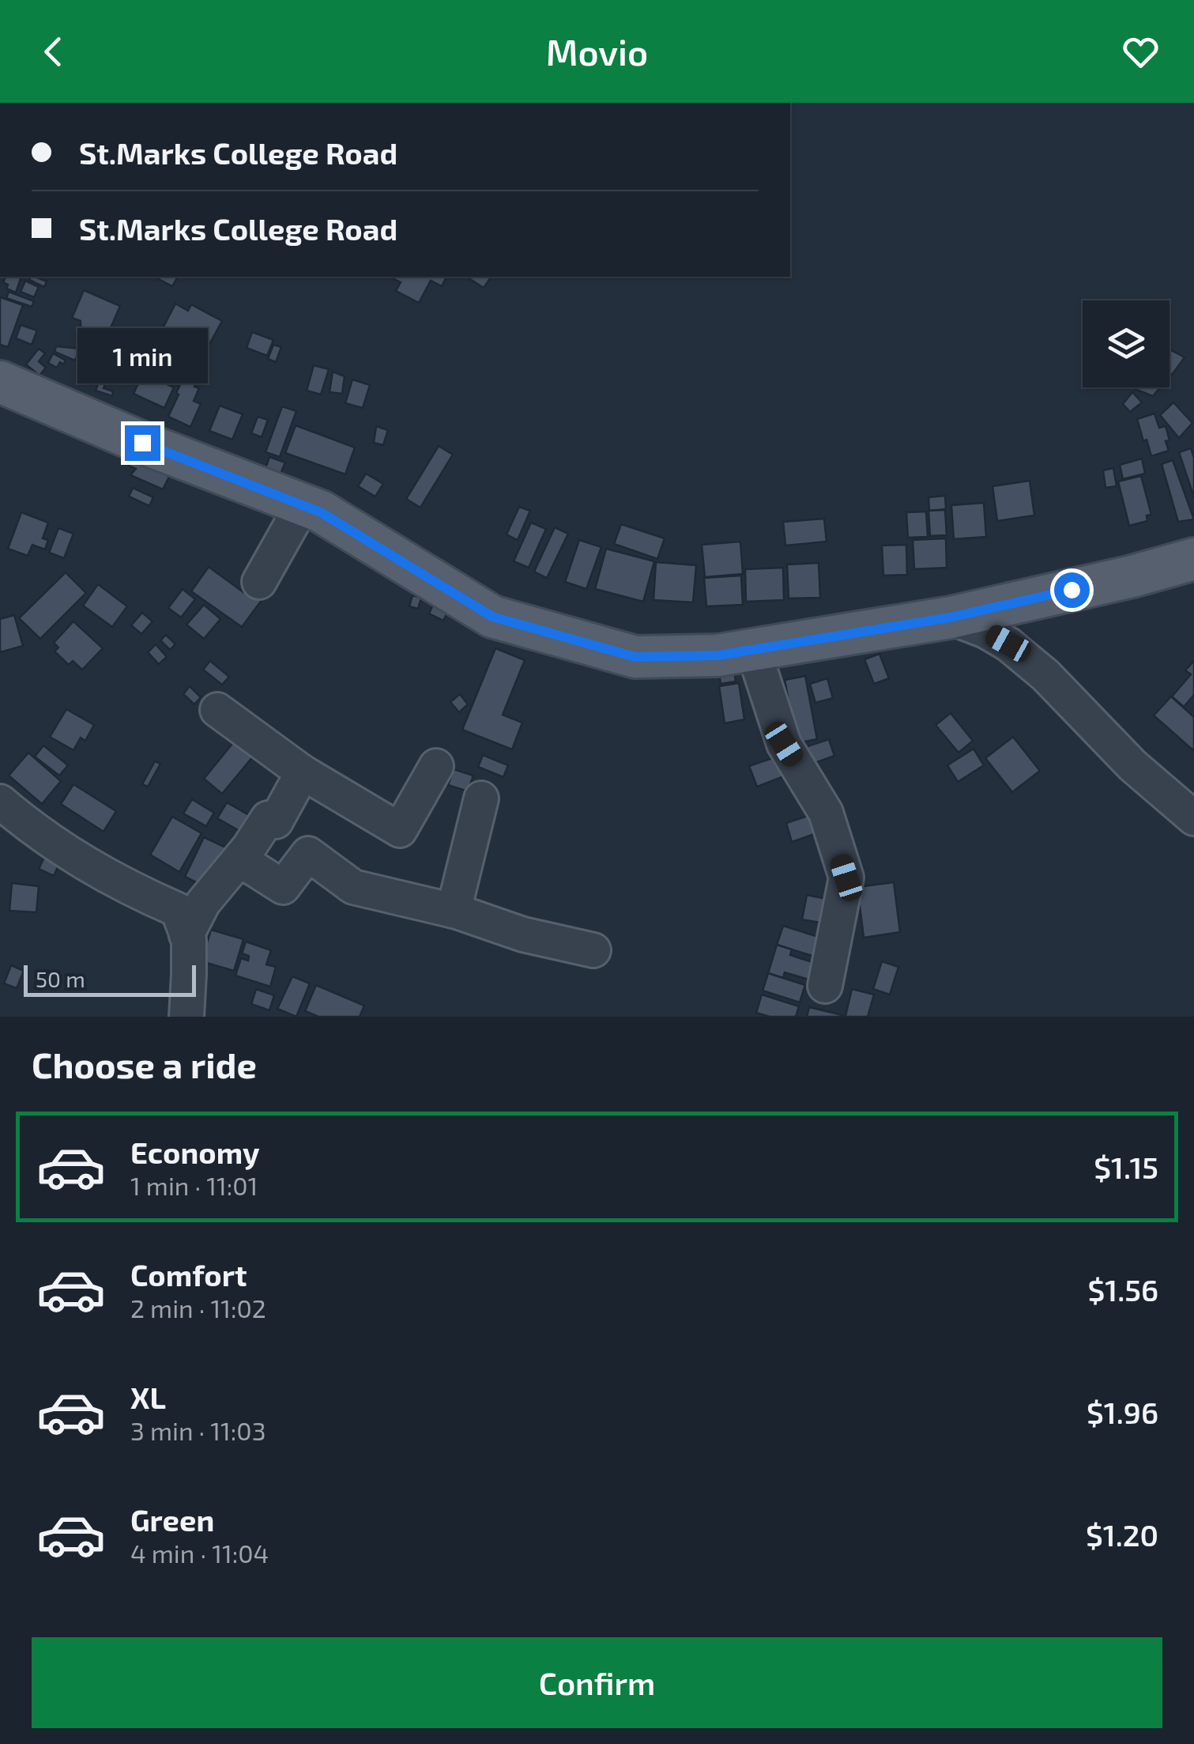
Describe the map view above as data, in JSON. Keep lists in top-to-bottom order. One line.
{"scale_bar":"50 m","page":{"header":"Movio","banner":["St.Marks College Road","St.Marks College Road"],"bubble":"1 min","scale":"50 m","heading":"Choose a ride","list":[{"name":"Economy","note":"1 min · 11:01","value":"$1.15"},{"name":"Comfort","note":"2 min · 11:02","value":"$1.56"},{"name":"XL","note":"3 min · 11:03","value":"$1.96"},{"name":"Green","note":"4 min · 11:04","value":"$1.20"}],"buttons":"Confirm"}}
